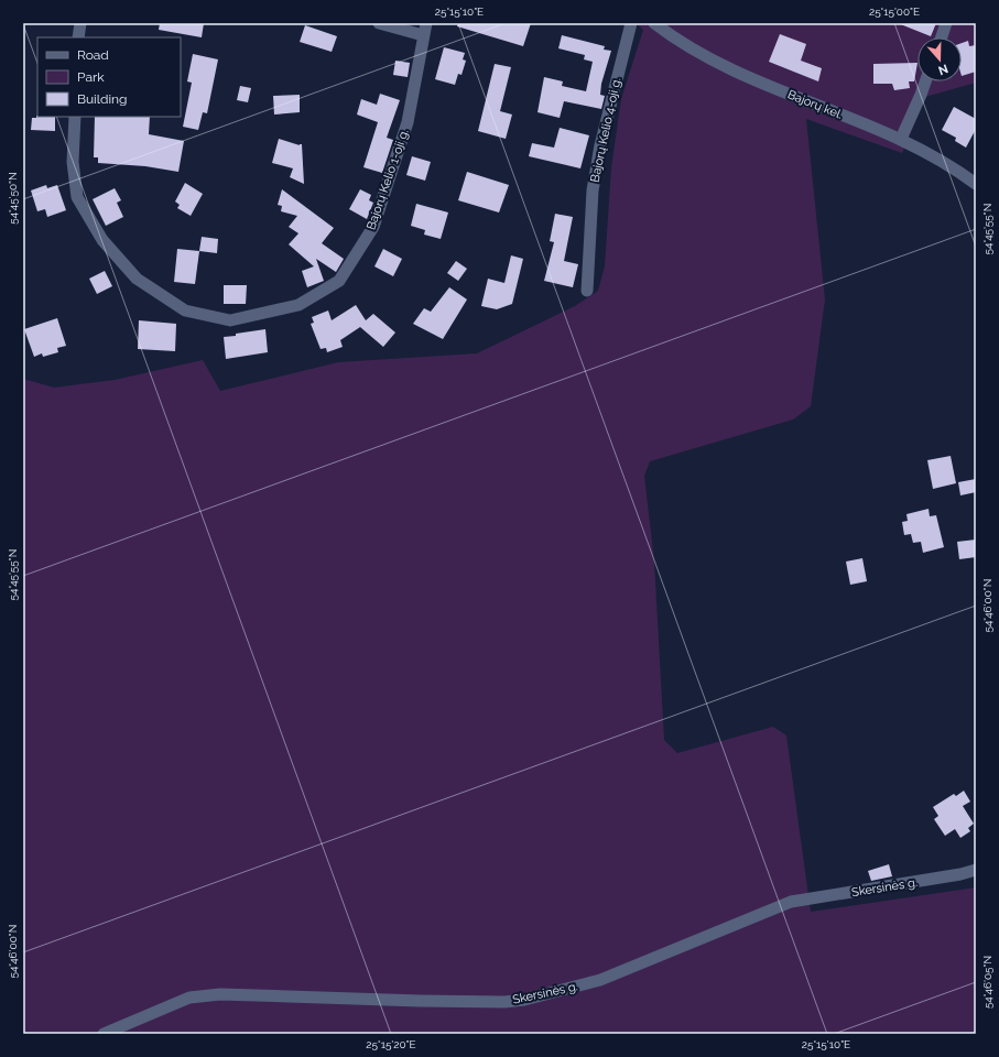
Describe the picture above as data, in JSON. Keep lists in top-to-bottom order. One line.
{"streets":{"street":["Bajorų kel.","Bajorų Kelio 4-oji g.","Bajorų Kelio 1-oji g.","Skersinės g."]},"legend":["Road","Park","Building"],"north":"bottom","coordinates":["25°15'10\"E","25°15'00\"E","54°45'50\"N","54°45'55\"N","54°46'00\"N","54°46'05\"N","25°15'20\"E"]}
